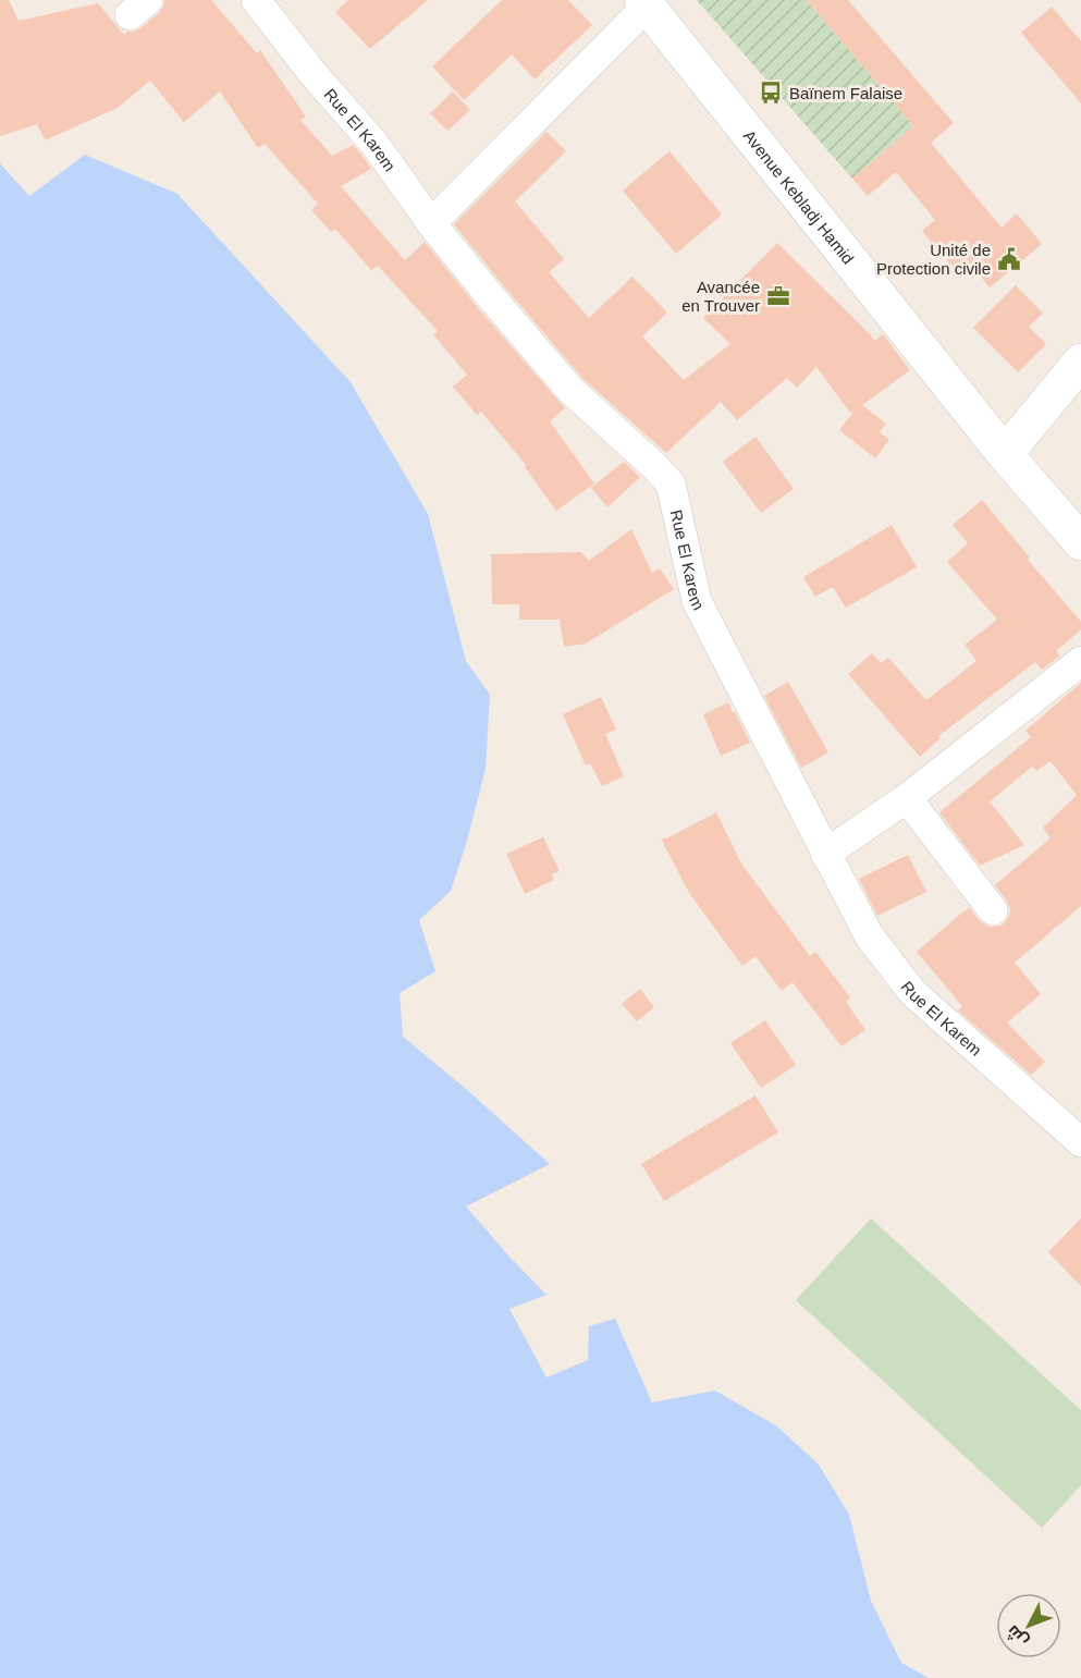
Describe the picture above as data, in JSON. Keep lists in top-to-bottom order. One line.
{"streets":{"main road":["Avenue Kebladj Hamid"],"street":["Rue El Karem"]},"places":{"bus stop":["Baïnem Falaise"],"public building":["Unité de Protection civile"],"office":["Avancée en Trouver"]},"north":"bottom left"}
